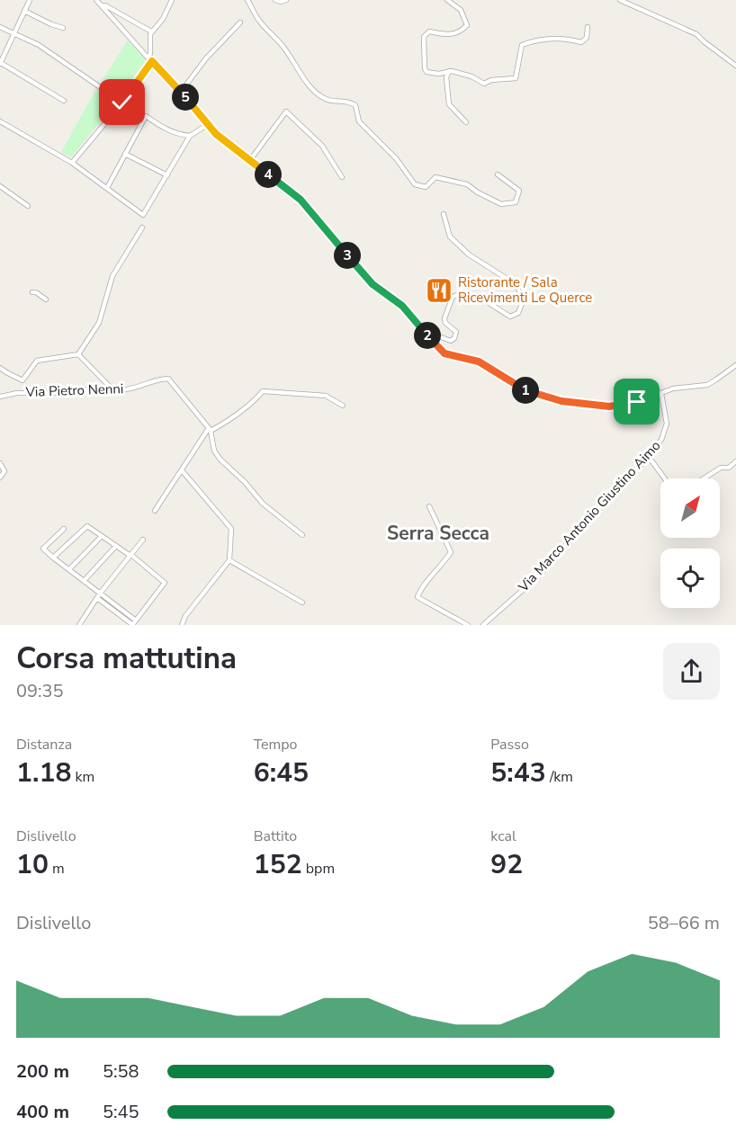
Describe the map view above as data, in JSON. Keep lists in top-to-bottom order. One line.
{"streets":{"street":["Via Pietro Nenni","Via Marco Antonio Giustino Aimo"]},"districts":["Serra Secca"],"places":{"restaurant":["Ristorante / Sala Ricevimenti Le Querce"]},"north":"top right","page":{"pins":["5","4","3","2","1"],"heading":["Corsa mattutina","09:35"],"stats":[["Distanza","1.18 km"],["Tempo","6:45"],["Passo","5:43 /km"],["Dislivello","10 m"],["Battito","152 bpm"],["kcal","92"]],"chart":["Dislivello","58–66 m"],"list":[{"name":"200 m","note":"5:58"},{"name":"400 m","note":"5:45"}]}}
